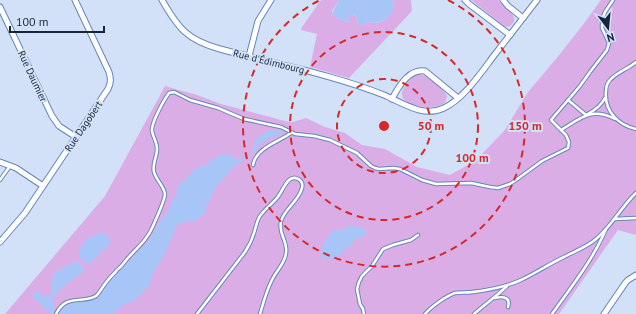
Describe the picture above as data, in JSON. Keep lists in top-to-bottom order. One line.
{"streets":{"street":["Rue d'Édimbourg","Rue Daumier","Rue Dagobert"]},"crossings":[["Rue Daumier","Rue Dagobert"]],"scale_bar":"100 m","north":"bottom","rings":["50 m","150 m","100 m"]}
